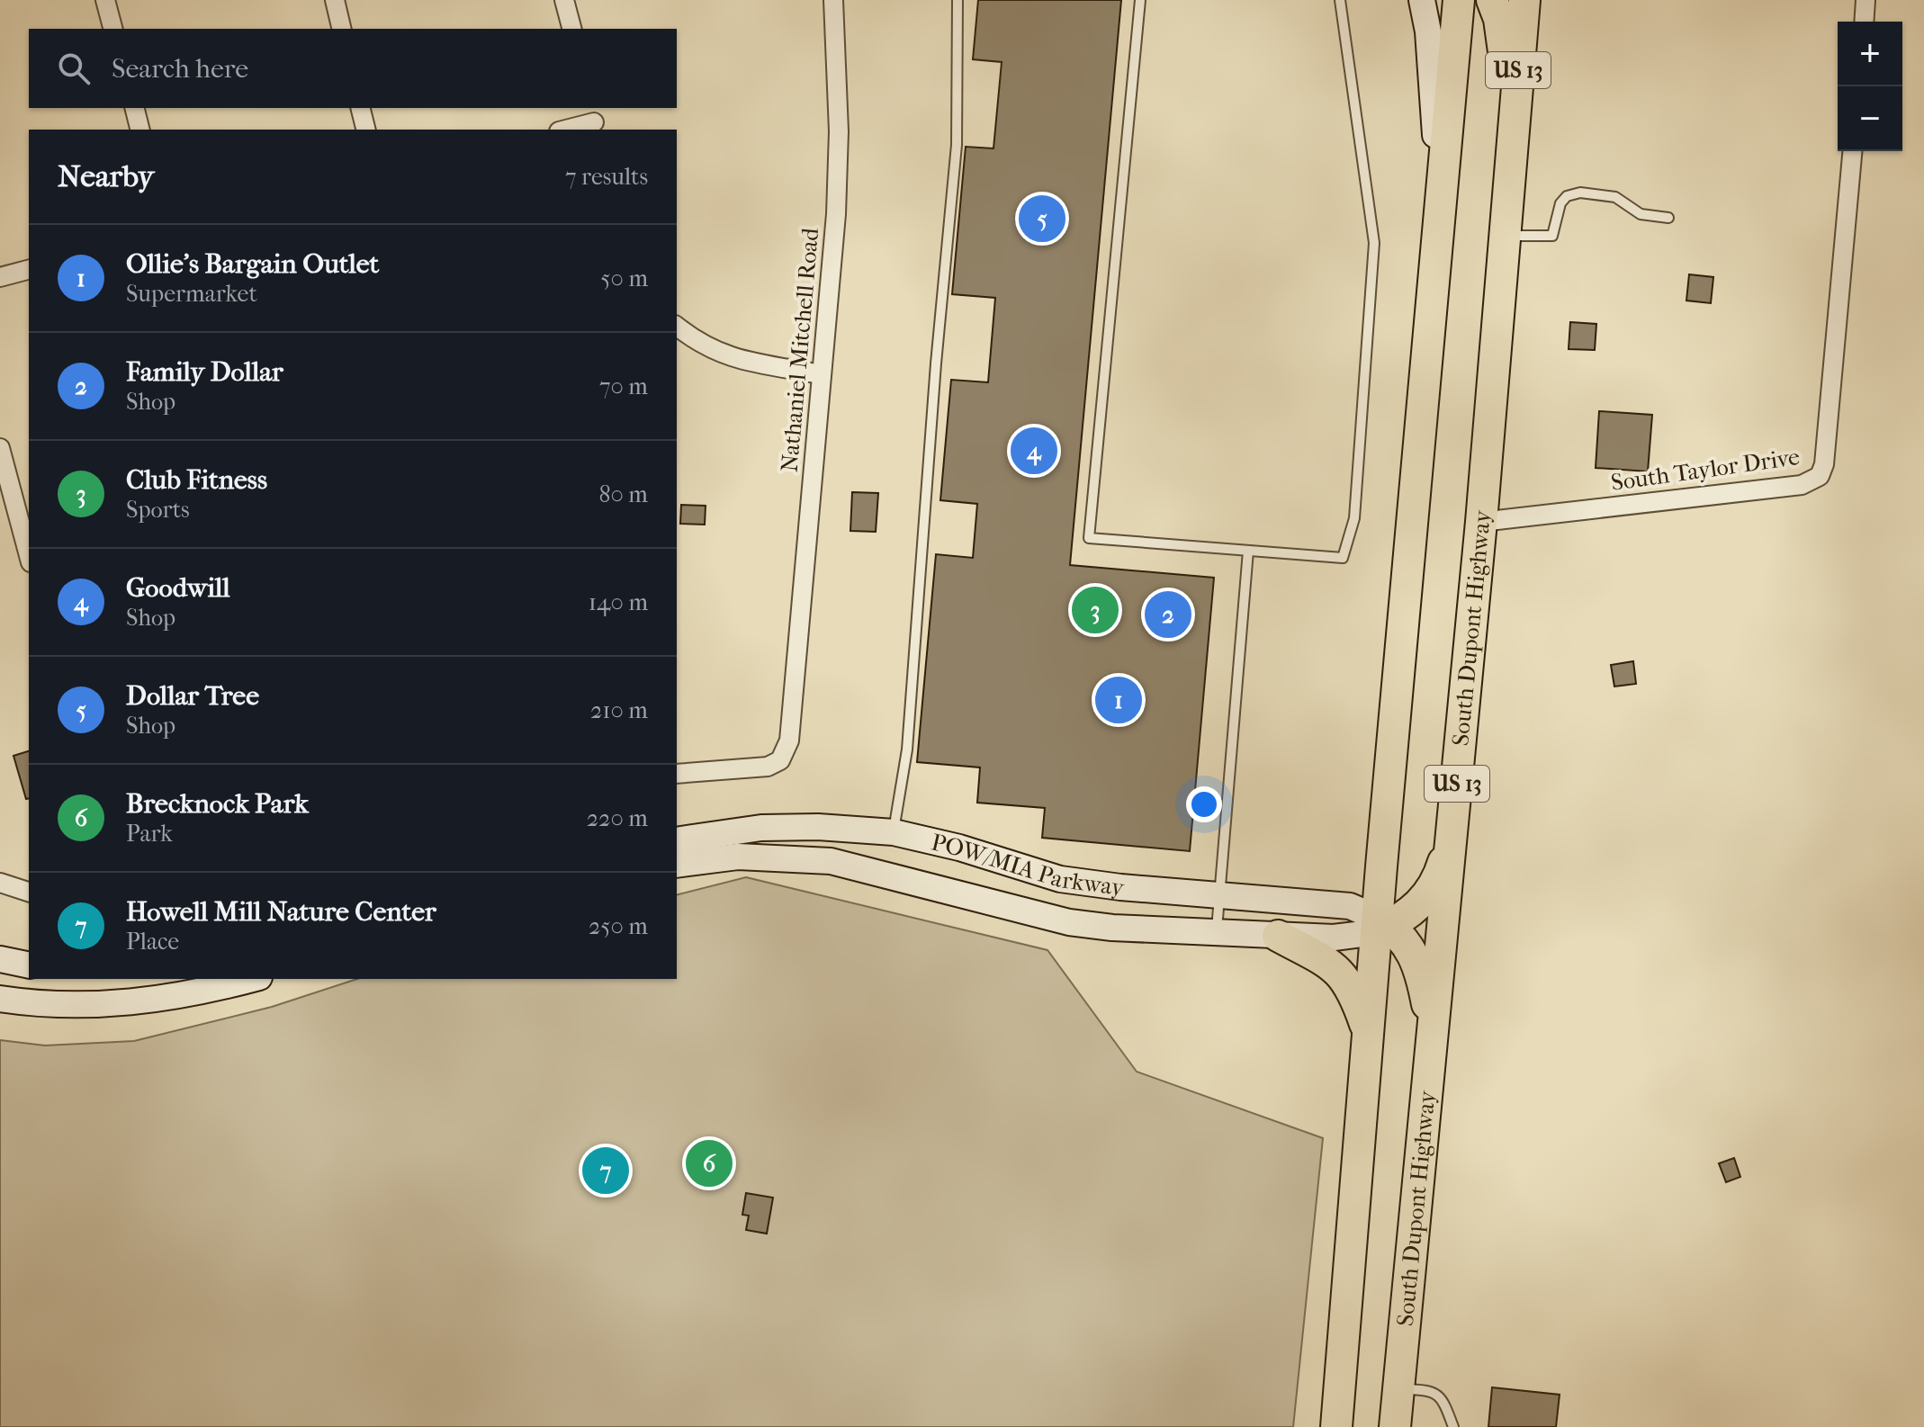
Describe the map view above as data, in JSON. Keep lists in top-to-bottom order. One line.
{"streets":{"highway":["US 13","South Dupont Highway"],"main road":["POW/MIA Parkway"],"street":["Nathaniel Mitchell Road","South Taylor Drive"]},"crossings":[["US 13","POW/MIA Parkway"],["South Taylor Drive","South Dupont Highway"]],"page":{"map_buttons":["+","−"],"search":"Search here","heading":["Nearby","7 results"],"pins":["5","4","3","2","1","6","7"],"list":[{"mark":"1","name":"Ollie’s Bargain Outlet","note":"Supermarket","value":"50 m"},{"mark":"2","name":"Family Dollar","note":"Shop","value":"70 m"},{"mark":"3","name":"Club Fitness","note":"Sports","value":"80 m"},{"mark":"4","name":"Goodwill","note":"Shop","value":"140 m"},{"mark":"5","name":"Dollar Tree","note":"Shop","value":"210 m"},{"mark":"6","name":"Brecknock Park","note":"Park","value":"220 m"},{"mark":"7","name":"Howell Mill Nature Center","note":"Place","value":"250 m"}]}}
